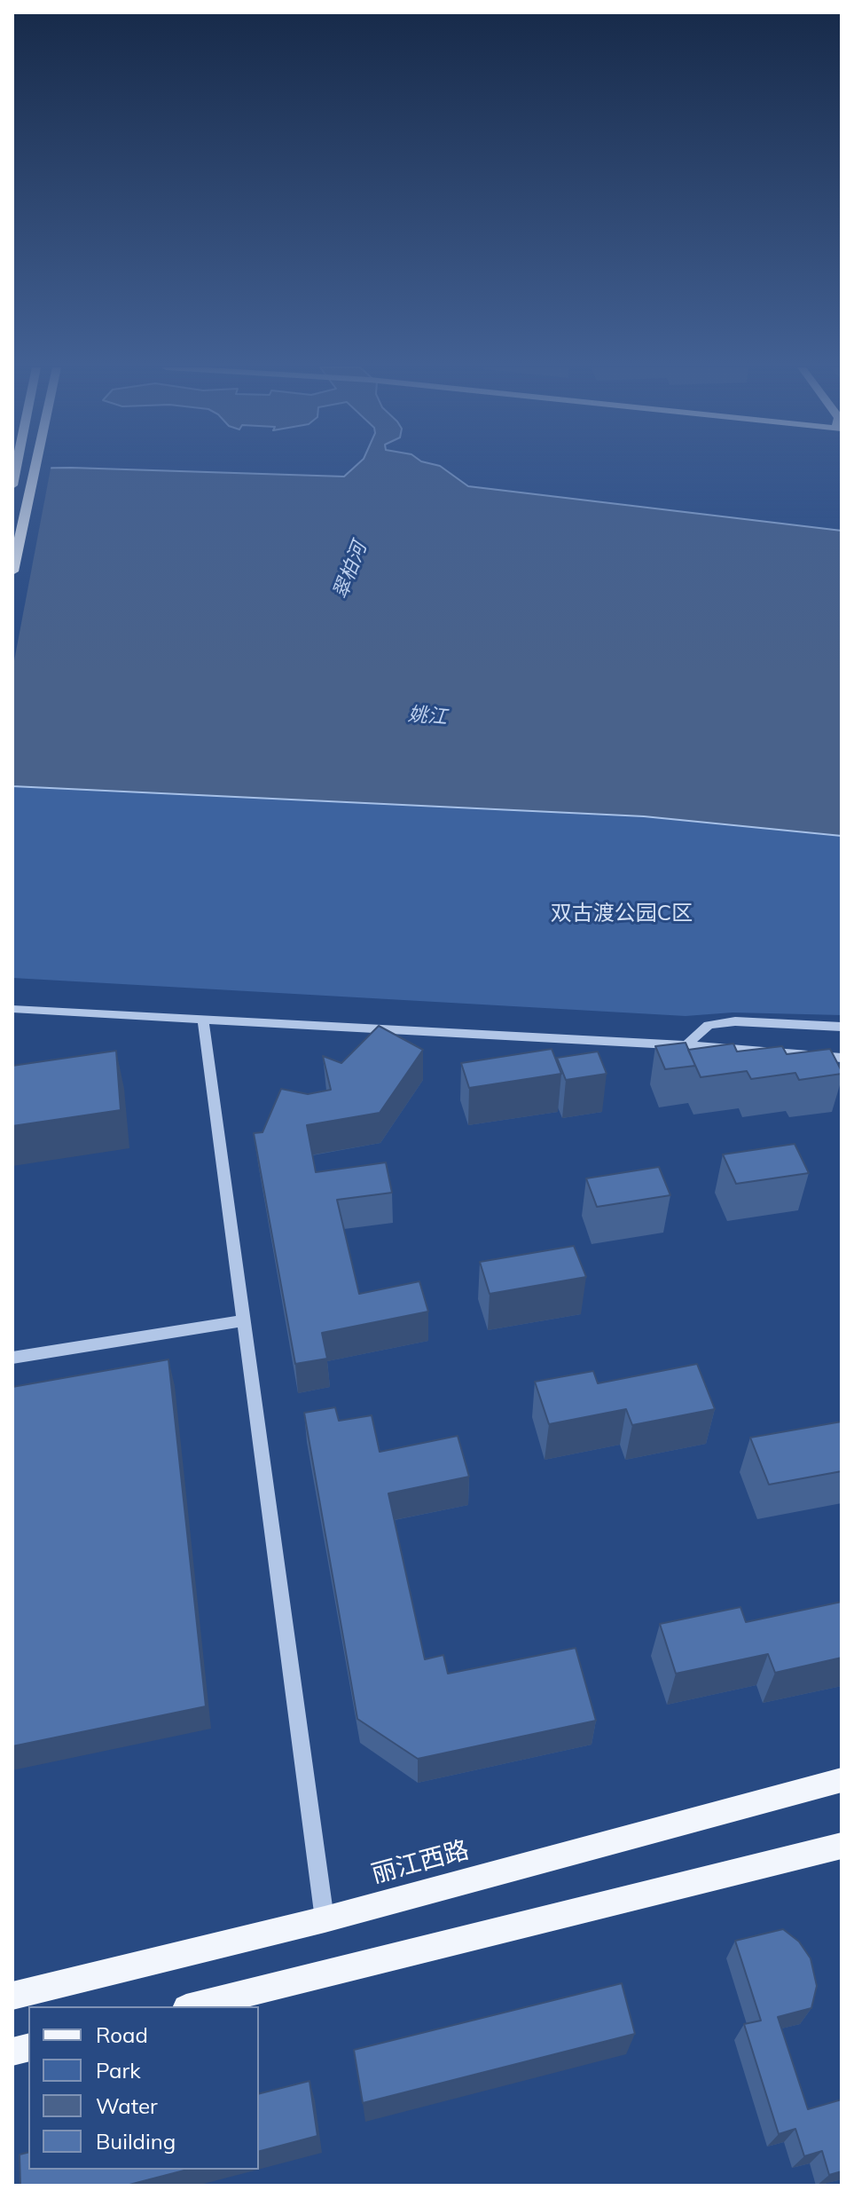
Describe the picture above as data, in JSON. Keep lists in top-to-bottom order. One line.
{"streets":{"main road":["丽江西路"]},"water":["翠柏河","姚江"],"parks":["双古渡公园C区"],"legend":["Road","Park","Water","Building"]}
